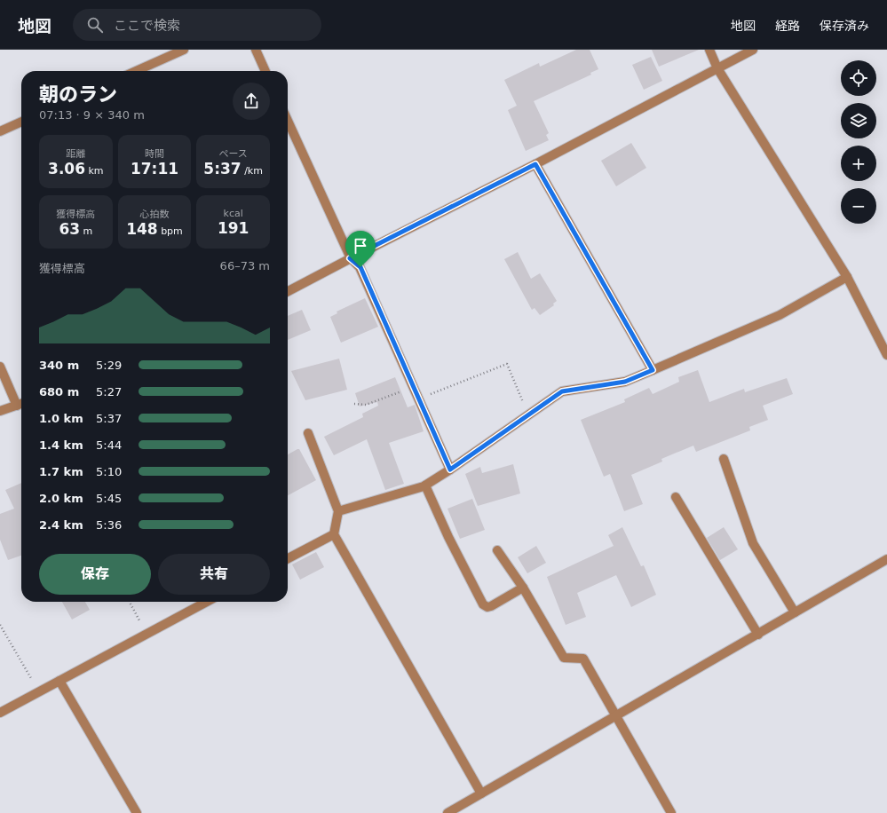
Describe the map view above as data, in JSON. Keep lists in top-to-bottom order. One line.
{"page":{"header":"地図","search":"ここで検索","nav":["地図","経路","保存済み"],"map_buttons":["+","−"],"heading":["朝のラン","07:13 · 9 × 340 m"],"stats":[["距離","3.06 km"],["時間","17:11"],["ペース","5:37 /km"],["獲得標高","63 m"],["心拍数","148 bpm"],["kcal","191"]],"chart":["獲得標高","66–73 m"],"list":[{"name":"340 m","note":"5:29"},{"name":"680 m","note":"5:27"},{"name":"1.0 km","note":"5:37"},{"name":"1.4 km","note":"5:44"},{"name":"1.7 km","note":"5:10"},{"name":"2.0 km","note":"5:45"},{"name":"2.4 km","note":"5:36"}],"buttons":["保存","共有"]}}
